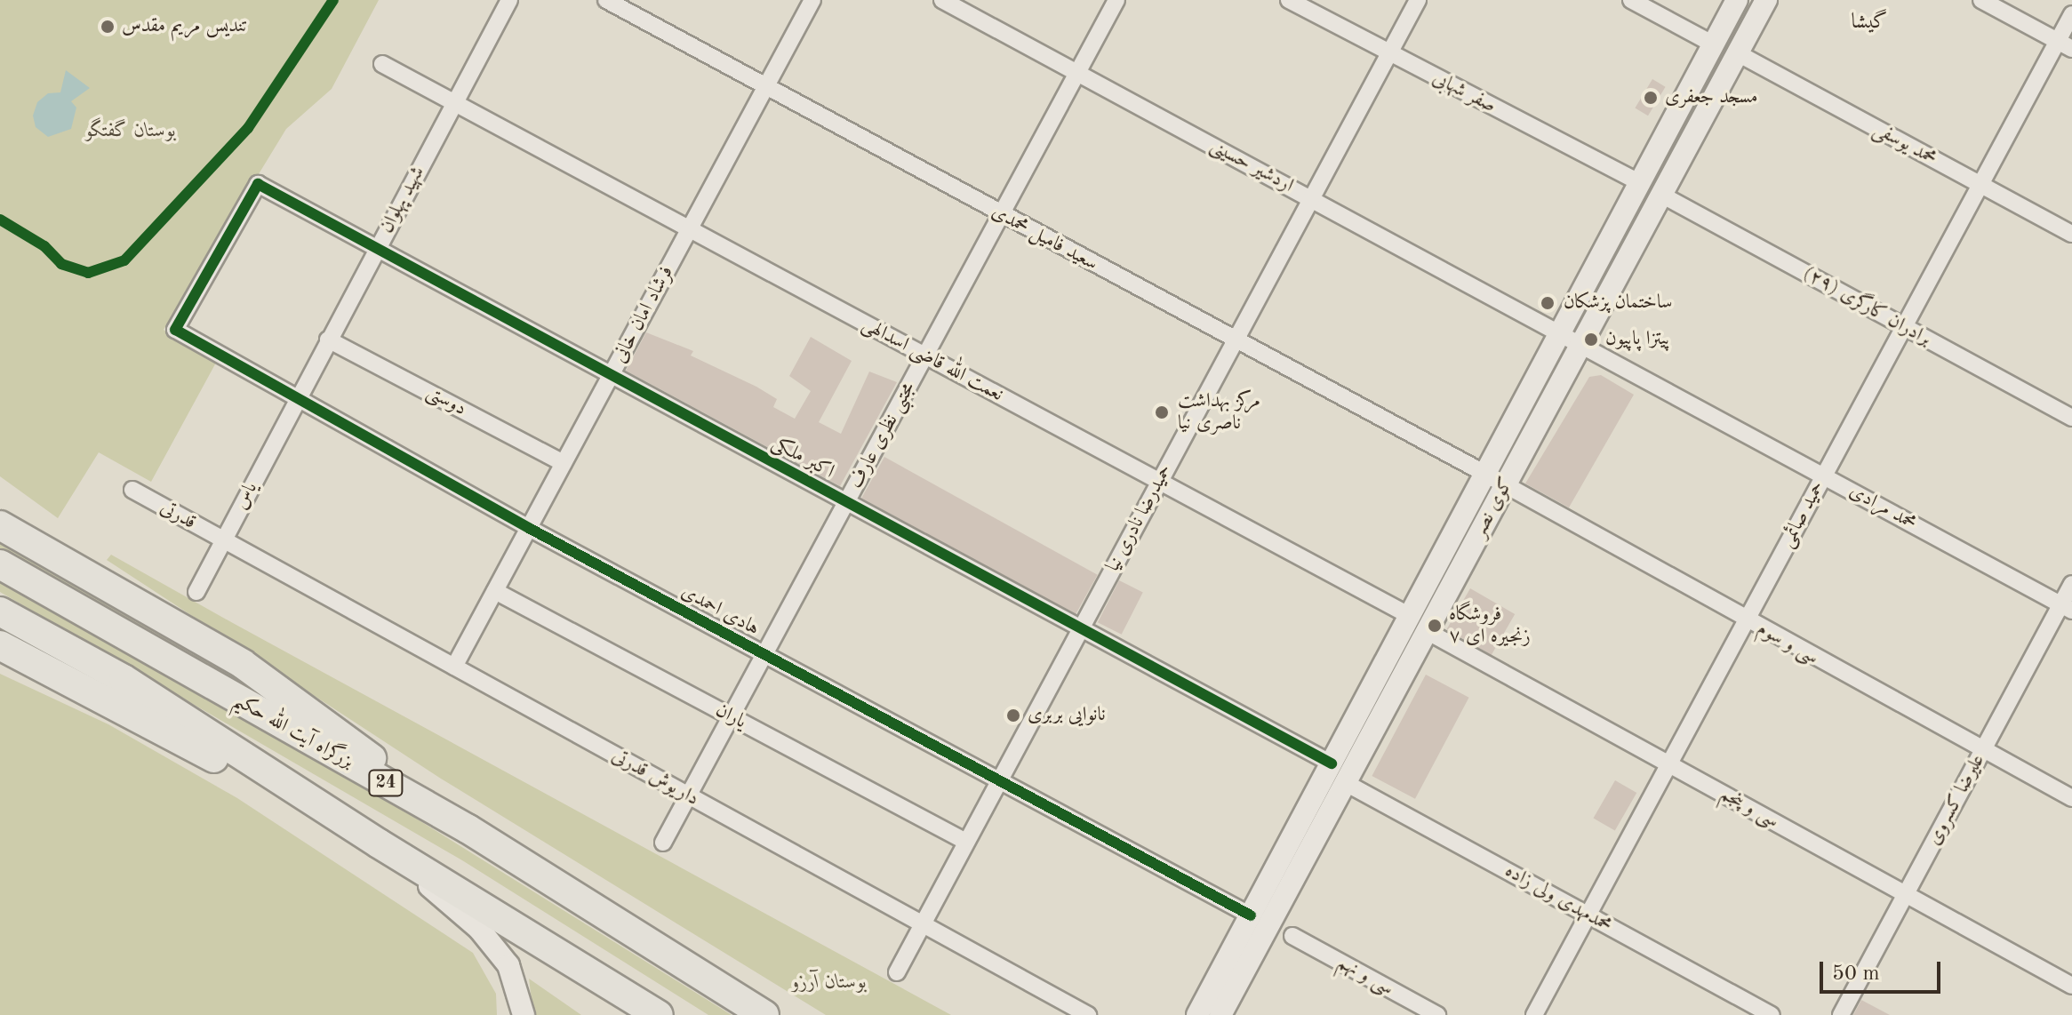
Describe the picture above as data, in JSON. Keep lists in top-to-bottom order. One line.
{"streets":{"highway":["بزرگراه آیت الله حکیم","24"],"main road":["کوی نصر"],"street":["صفر شهابی","محمد یوسفی","اردشیر حسینی","شهید پهلوان","سعید فامیل محمدی","برادران کارگری (۲۹)","فرشاد امان خانی","نعمت الله قاضی اسدالهی","دوستی","مجتبی نظری عارف","اکبر ملکی","یاس","محمد مرادی","حمید صائمی","قدرتی","حمیدرضا نادری نیا","هادی احمدی","سی و سوم","یاران","داریوش قدرتی","علیرضا کسروی","سی و پنجم","محمدمهدی ولی زاده","سی و نهم"]},"crossings":[["صفر شهابی","کوی نصر"],["صفر شهابی","حمیدرضا نادری نیا"],["محمد یوسفی","کوی نصر"],["محمد یوسفی","حمید صائمی"],["اردشیر حسینی","مجتبی نظری عارف"],["اردشیر حسینی","کوی نصر"],["اردشیر حسینی","محمد مرادی"],["اردشیر حسینی","حمیدرضا نادری نیا"],["شهید پهلوان","نعمت الله قاضی اسدالهی"],["شهید پهلوان","دوستی"],["شهید پهلوان","اکبر ملکی"],["شهید پهلوان","یاس"],["شهید پهلوان","هادی احمدی"],["سعید فامیل محمدی","فرشاد امان خانی"],["سعید فامیل محمدی","مجتبی نظری عارف"],["سعید فامیل محمدی","کوی نصر"],["سعید فامیل محمدی","حمیدرضا نادری نیا"],["سعید فامیل محمدی","سی و سوم"],["برادران کارگری (۲۹)","کوی نصر"],["برادران کارگری (۲۹)","حمید صائمی"],["فرشاد امان خانی","نعمت الله قاضی اسدالهی"],["فرشاد امان خانی","دوستی"],["فرشاد امان خانی","اکبر ملکی"],["فرشاد امان خانی","هادی احمدی"],["فرشاد امان خانی","یاران"],["فرشاد امان خانی","داریوش قدرتی"],["نعمت الله قاضی اسدالهی","مجتبی نظری عارف"],["نعمت الله قاضی اسدالهی","کوی نصر"],["نعمت الله قاضی اسدالهی","حمیدرضا نادری نیا"],["مجتبی نظری عارف","اکبر ملکی"],["مجتبی نظری عارف","هادی احمدی"],["مجتبی نظری عارف","یاران"],["مجتبی نظری عارف","داریوش قدرتی"],["اکبر ملکی","کوی نصر"],["اکبر ملکی","حمیدرضا نادری نیا"],["اکبر ملکی","هادی احمدی"],["یاس","قدرتی"],["یاس","هادی احمدی"],["یاس","داریوش قدرتی"],["کوی نصر","محمد مرادی"],["کوی نصر","هادی احمدی"],["کوی نصر","سی و سوم"],["کوی نصر","سی و پنجم"],["کوی نصر","محمدمهدی ولی زاده"],["محمد مرادی","حمید صائمی"],["محمد مرادی","علیرضا کسروی"],["حمید صائمی","سی و سوم"],["حمید صائمی","سی و پنجم"],["حمید صائمی","محمدمهدی ولی زاده"],["قدرتی","داریوش قدرتی"],["حمیدرضا نادری نیا","هادی احمدی"],["حمیدرضا نادری نیا","یاران"],["حمیدرضا نادری نیا","داریوش قدرتی"],["سی و سوم","علیرضا کسروی"],["علیرضا کسروی","سی و پنجم"]],"districts":["گیشا"],"parks":["بوستان گفتگو","بوستان آرزو"],"places":["تندیس مریم مقدس","مسجد جعفری","ساختمان پزشکان","پیتزا پاپیون","مرکز بهداشت ناصری نیا","فروشگاه زنجیره ای ۷","نانوایی بربری"],"scale_bar":"50 m"}
